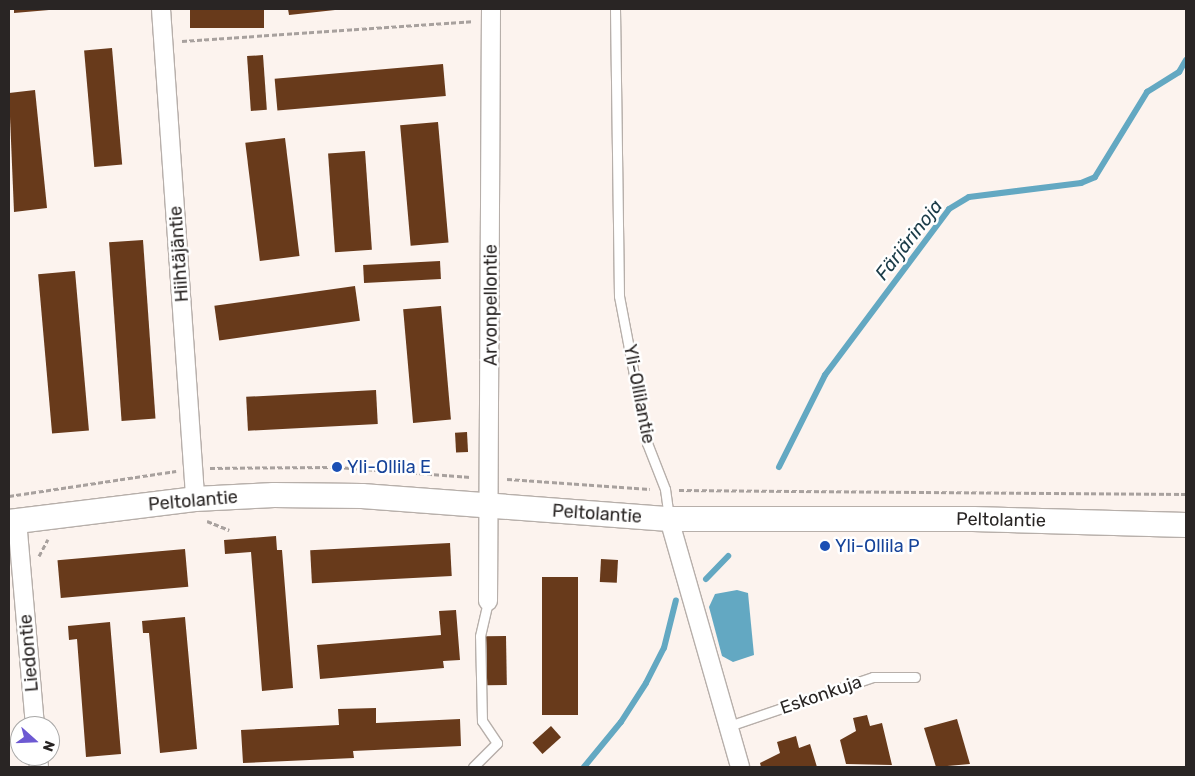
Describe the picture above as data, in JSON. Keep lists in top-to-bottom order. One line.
{"streets":{"main road":["Peltolantie"],"street":["Hiihtäjäntie","Arvonpellontie","Yli-Ollilantie","Liedontie"],"lane":["Eskonkuja"]},"crossings":[["Hiihtäjäntie","Peltolantie"],["Arvonpellontie","Peltolantie"],["Yli-Ollilantie","Peltolantie"],["Yli-Ollilantie","Eskonkuja"],["Peltolantie","Liedontie"]],"water":["Färjärinoja"],"places":["Yli-Ollila E","Yli-Ollila P"],"north":"right"}
